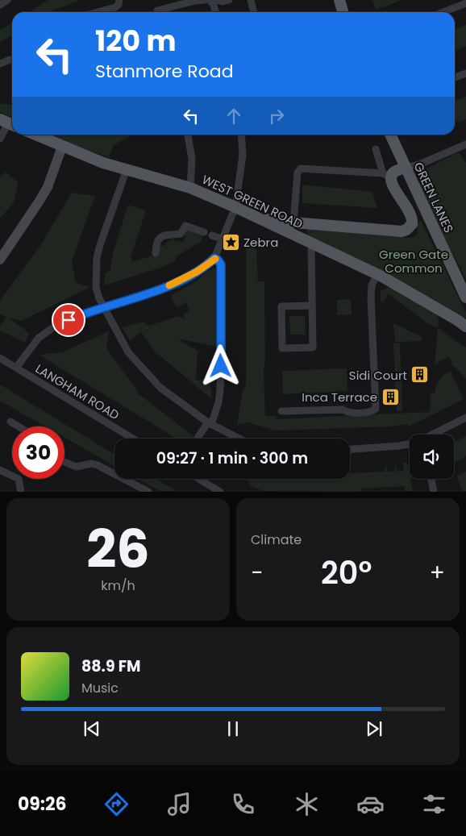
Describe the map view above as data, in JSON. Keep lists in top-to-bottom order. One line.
{"streets":{"main road":["GREEN LANES","WEST GREEN ROAD"],"street":["LANGHAM ROAD"]},"parks":["Green Gate Common"],"places":{"place":["Zebra"],"building":["Sidi Court","Inca Terrace"]},"page":{"turn":["120 m","Stanmore Road"],"limit":"30","trip":"09:27 · 1 min · 300 m","tile":[["26","km/h"],"Climate"],"heat":["−","20°","+"],"song":["88.9 FM","Music"],"tabs":"09:26"}}
